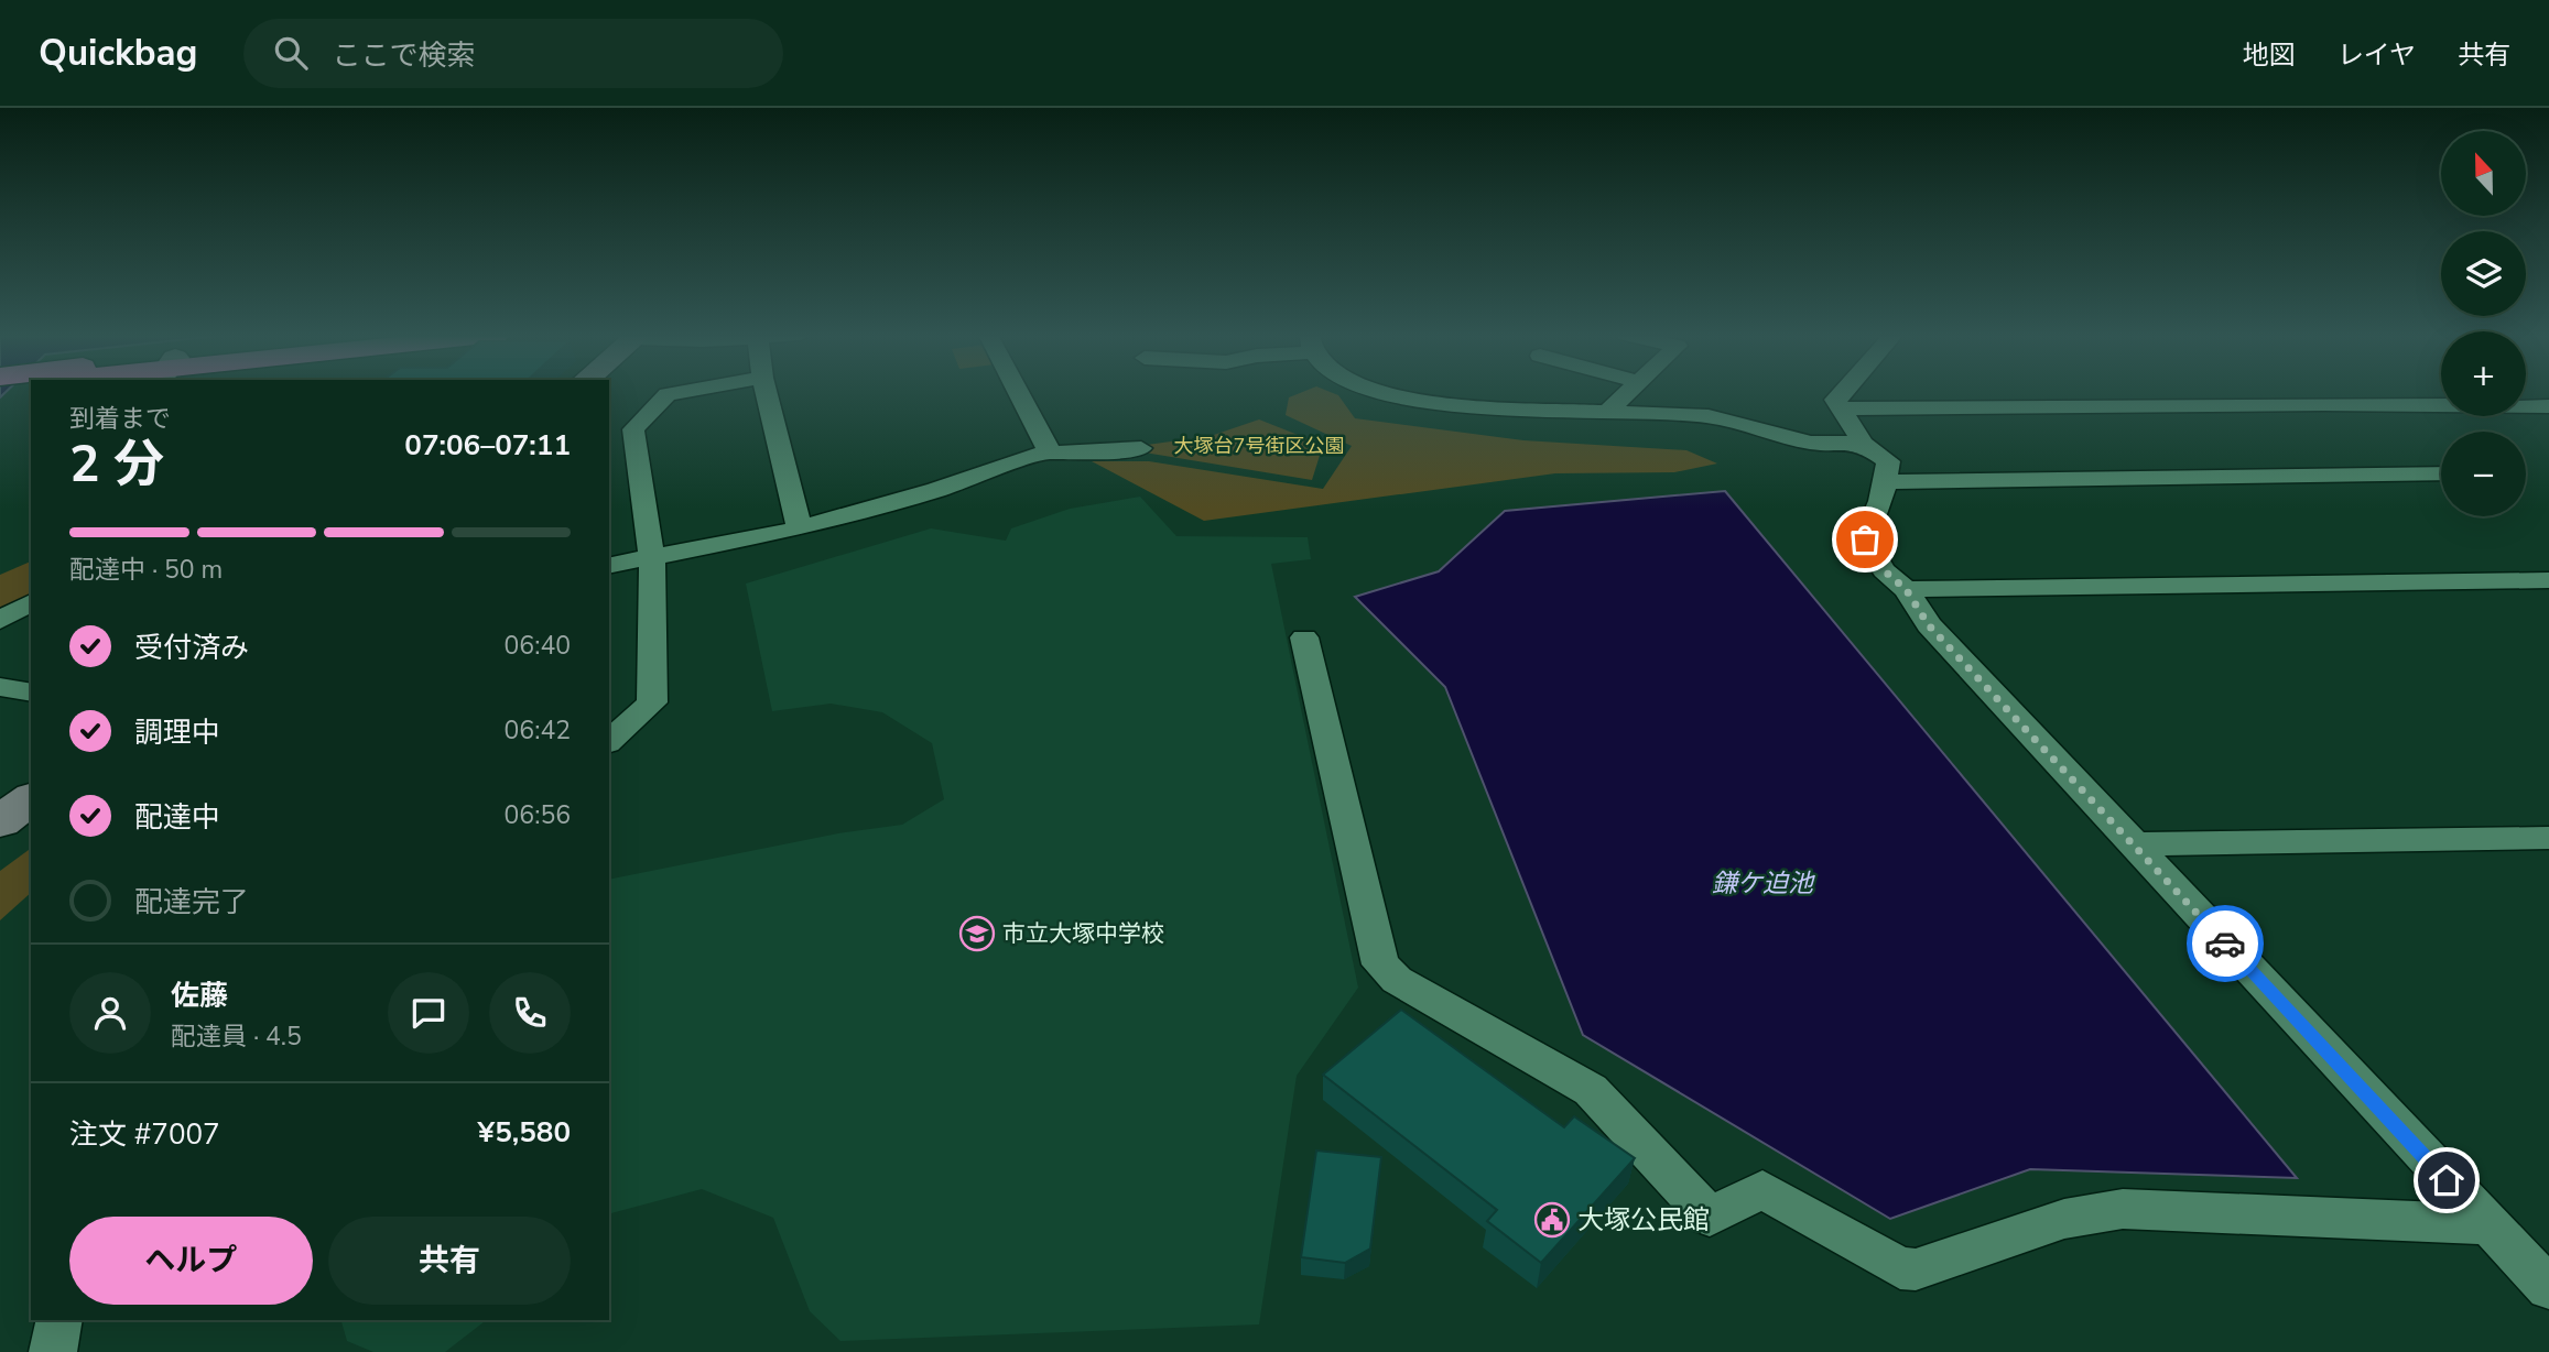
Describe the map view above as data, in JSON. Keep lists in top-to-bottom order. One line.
{"water":["鎌ケ迫池"],"parks":["大塚台7号街区公園"],"places":{"school or university":["市立大塚中学校"],"public building":["大塚公民館"]},"north":"top","page":{"header":"Quickbag","search":"ここで検索","nav":["地図","レイヤ","共有"],"map_buttons":["+","−"],"heading":["2 分","到着まで","07:06–07:11"],"panel":["佐藤","配達員 · 4.5","注文 #7007","¥5,580"],"bar":"配達中 · 50 m","list":[["受付済み","06:40"],["調理中","06:42"],["配達中","06:56"],"配達完了"],"buttons":["ヘルプ","共有"]}}
